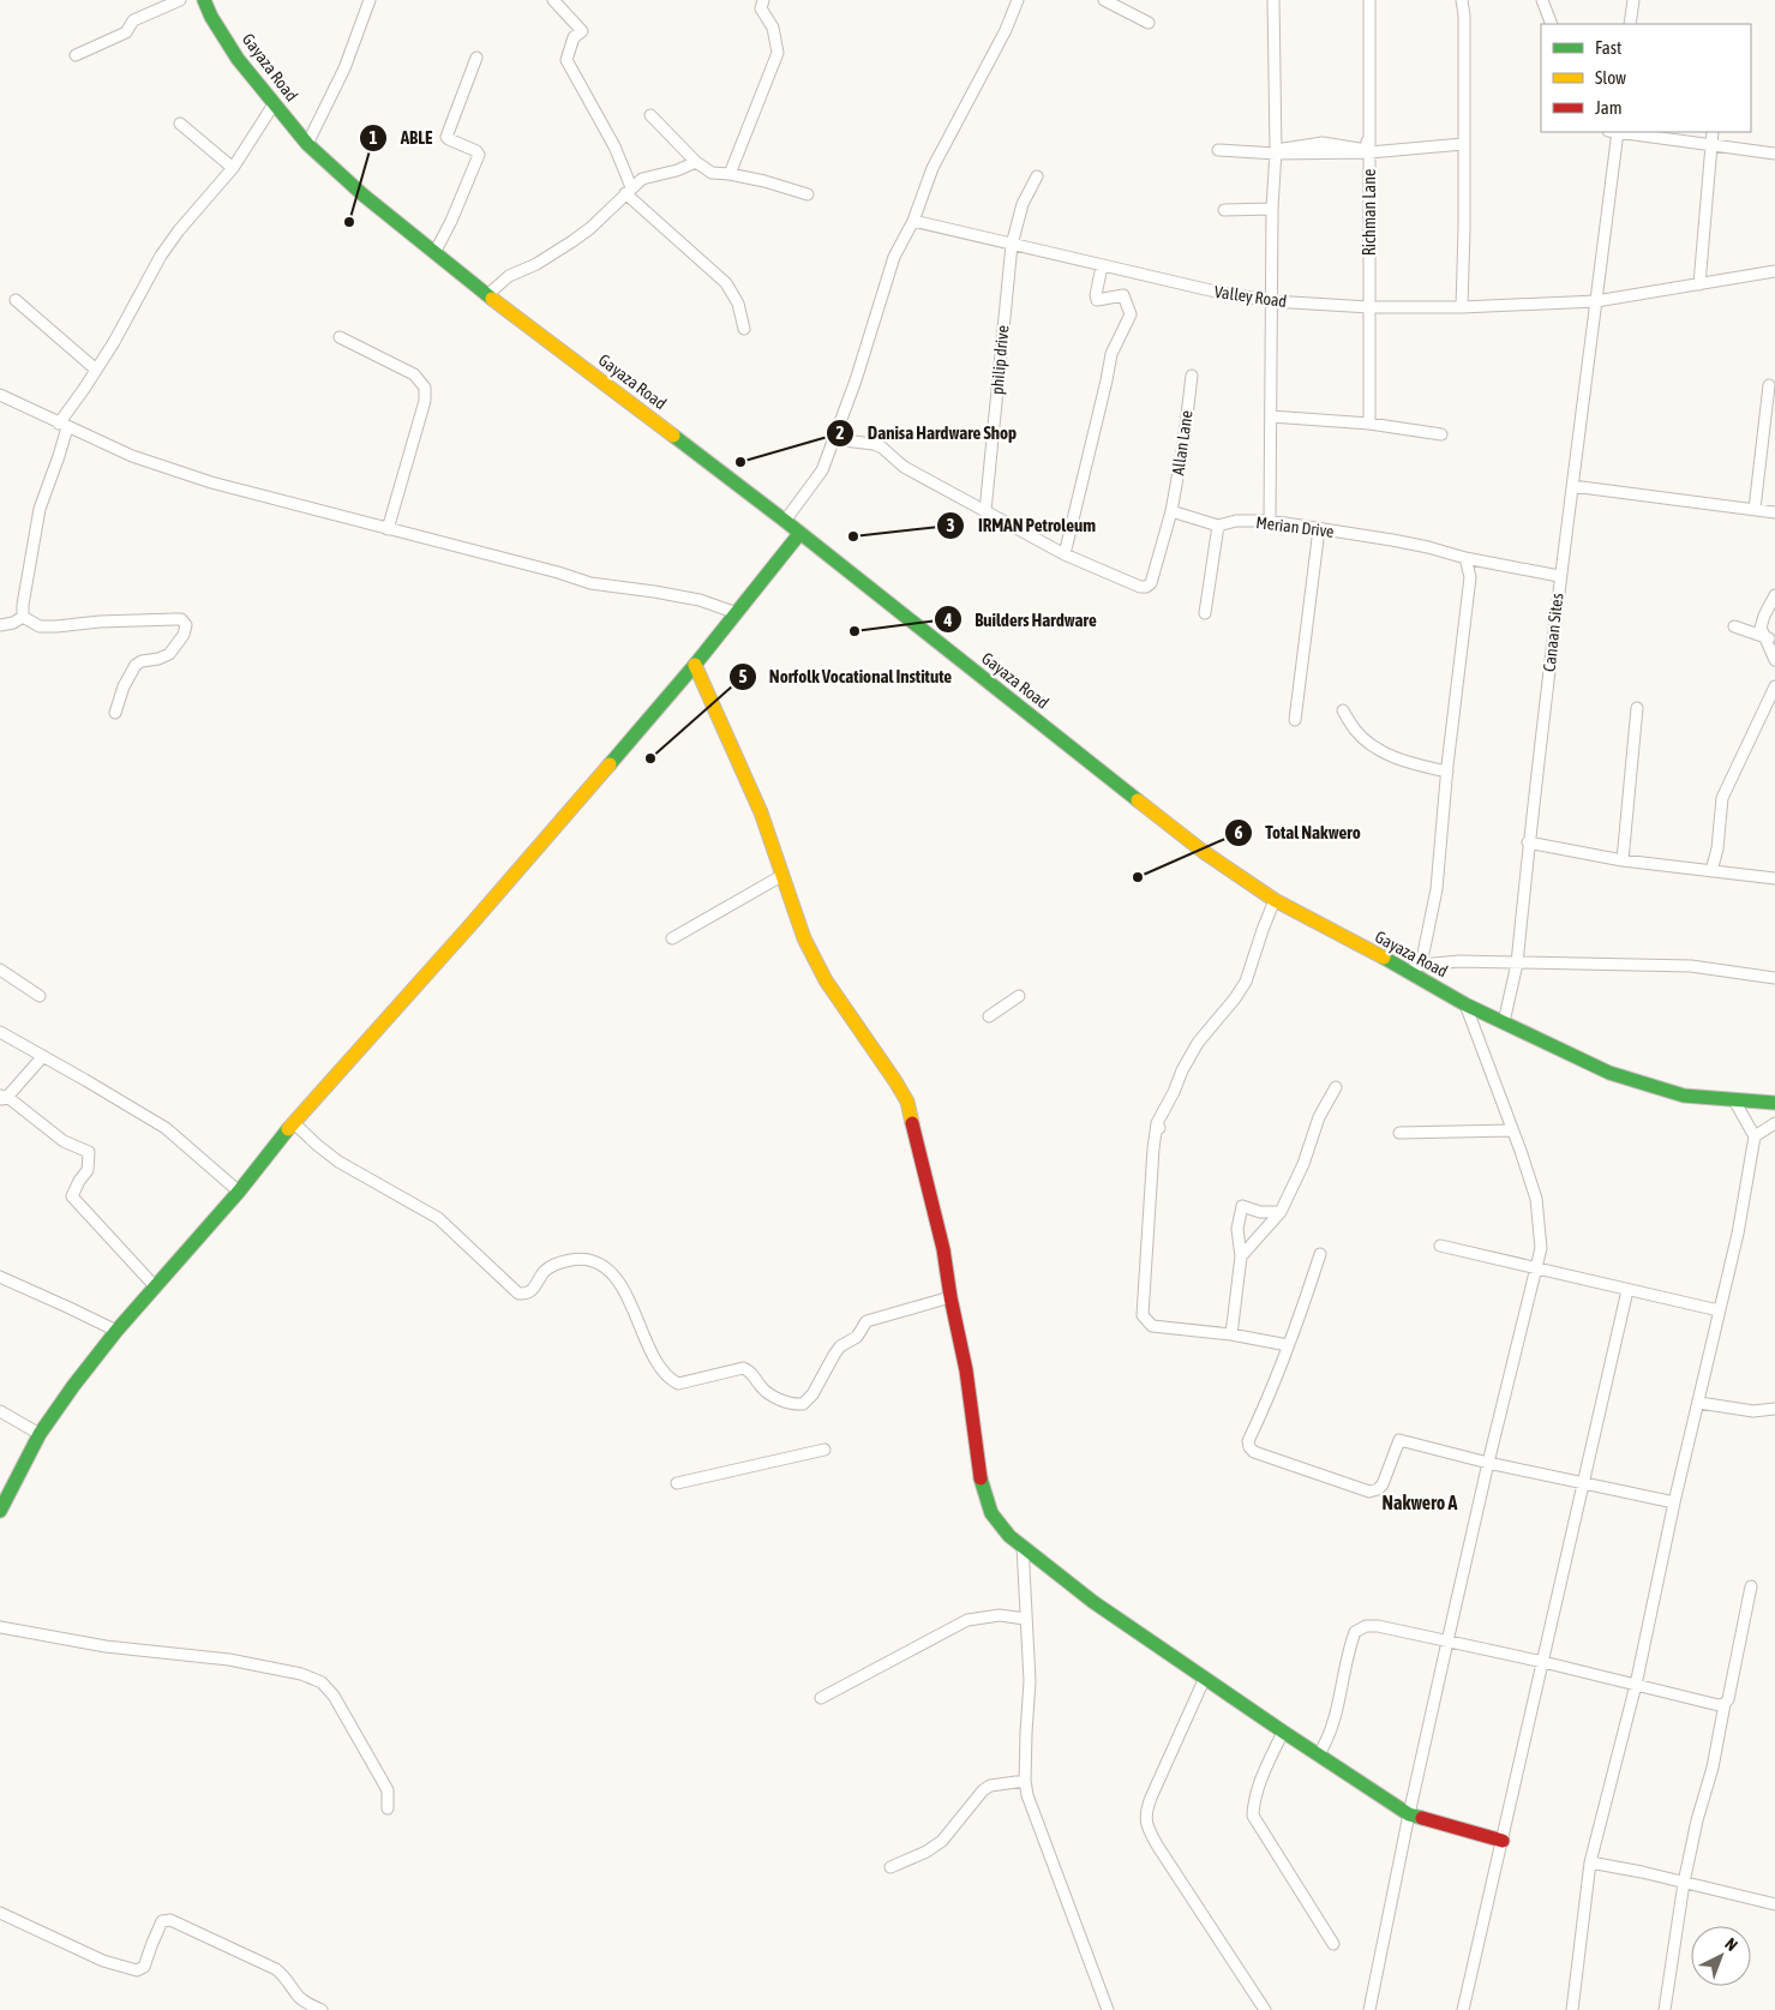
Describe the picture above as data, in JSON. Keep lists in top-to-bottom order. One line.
{"streets":{"street":["Gayaza Road","Richman Lane","Valley Road","philip drive","Allan Lane","Merian Drive","Canaan Sites"]},"crossings":[["Gayaza Road","Canaan Sites"],["Richman Lane","Valley Road"],["Valley Road","philip drive"],["Valley Road","Canaan Sites"],["Allan Lane","Merian Drive"],["Merian Drive","Canaan Sites"]],"districts":["Nakwero A"],"places":["ABLE","Danisa Hardware Shop","IRMAN Petroleum","Builders Hardware","Norfolk Vocational Institute","Total Nakwero"],"legend":["Fast","Slow","Jam"],"north":"top right"}
